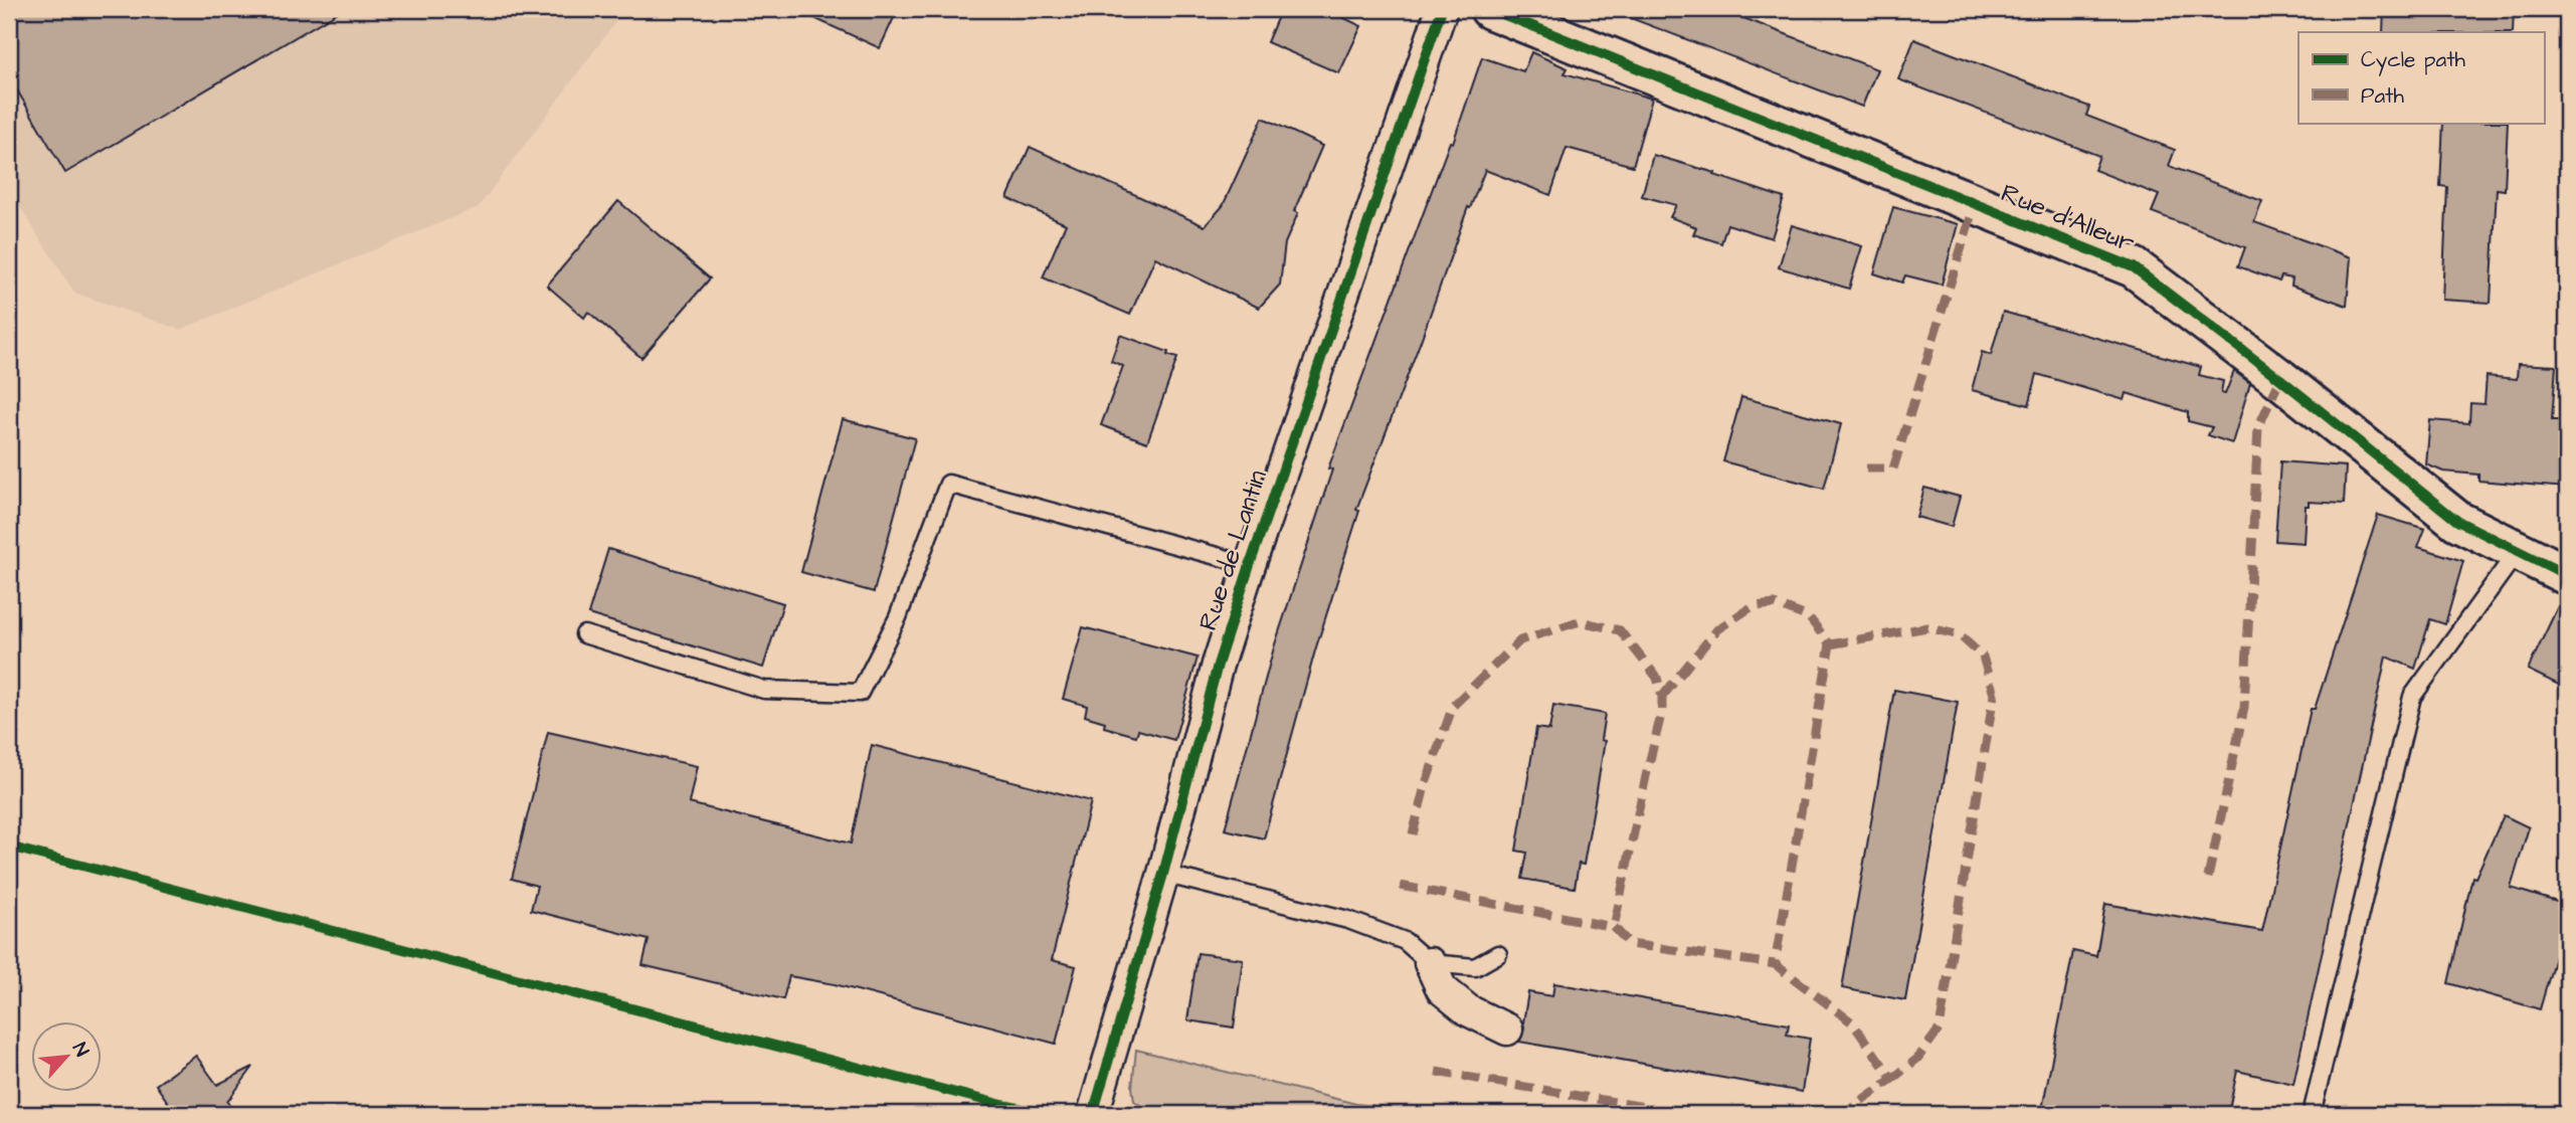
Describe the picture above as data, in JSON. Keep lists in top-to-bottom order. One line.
{"streets":{"street":["Rue d'Alleur","Rue de Lantin"]},"legend":["Cycle path","Path"],"north":"top right"}
